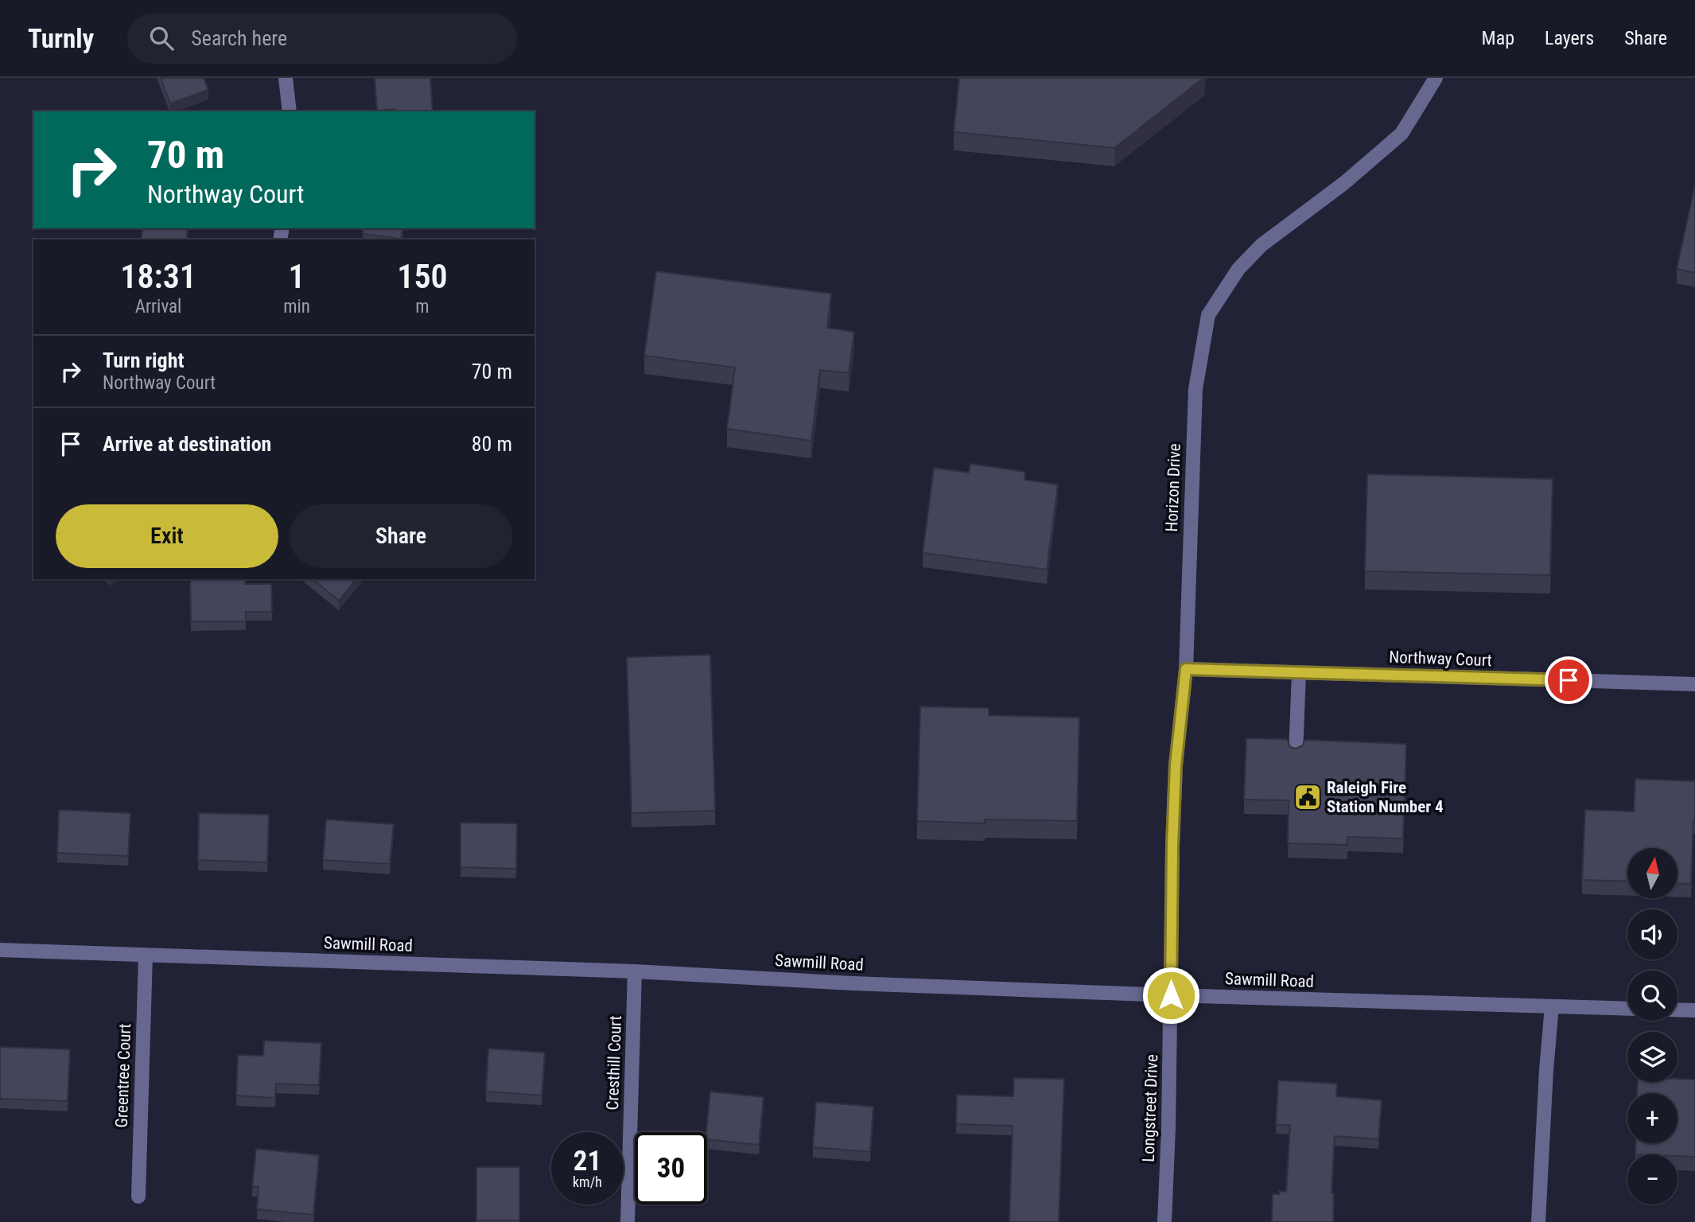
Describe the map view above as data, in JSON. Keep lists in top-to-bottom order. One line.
{"streets":{"street":["Horizon Drive","Northway Court","Sawmill Road","Cresthill Court","Greentree Court","Longstreet Drive"]},"crossings":[["Horizon Drive","Northway Court"],["Horizon Drive","Sawmill Road"],["Horizon Drive","Longstreet Drive"],["Sawmill Road","Cresthill Court"],["Sawmill Road","Greentree Court"],["Sawmill Road","Longstreet Drive"]],"places":{"public building":["Raleigh Fire Station Number 4"]},"north":"top","page":{"header":"Turnly","search":"Search here","nav":["Map","Layers","Share"],"turn":["70 m","Northway Court"],"eta":["18:31","Arrival","1","min","150","m"],"list":[{"name":"Turn right","note":"Northway Court","value":"70 m"},{"name":"Arrive at destination","value":"80 m"}],"buttons":["Exit","Share"],"map_buttons":["+","−"],"speed":"21 km/h","limit":"30"}}
